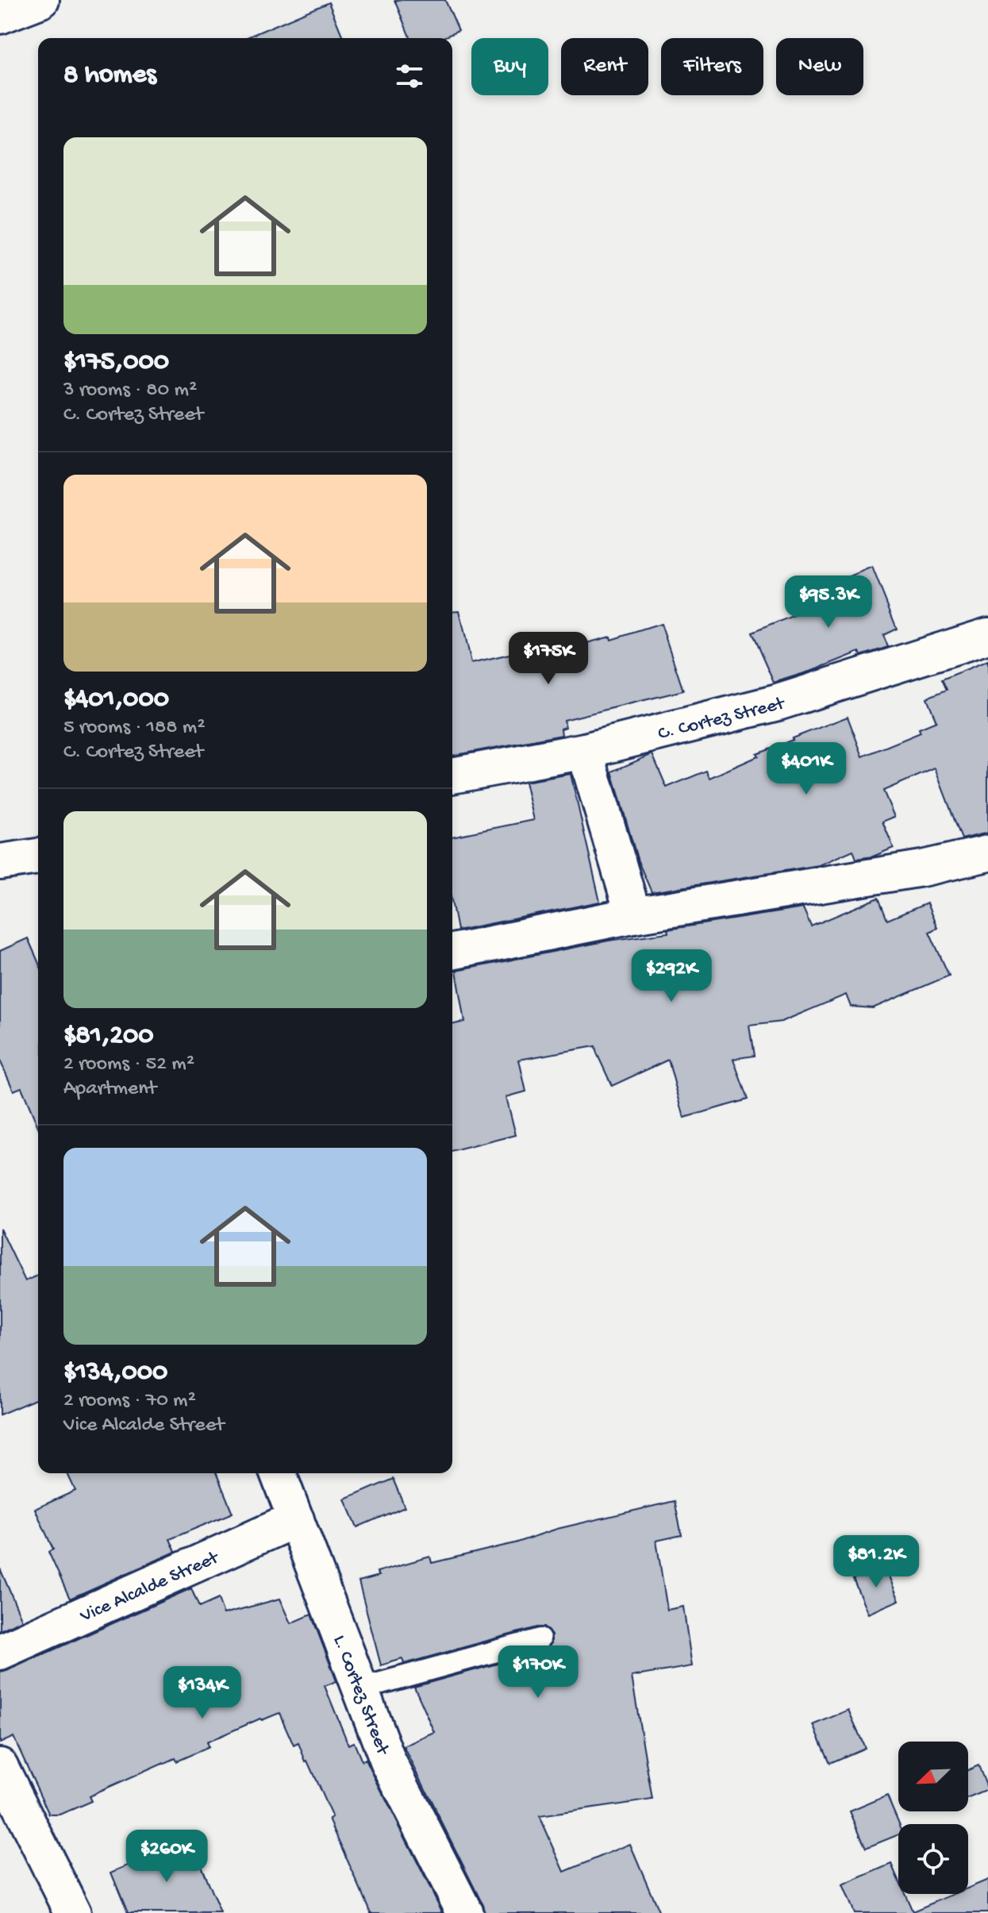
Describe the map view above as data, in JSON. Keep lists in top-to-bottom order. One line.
{"streets":{"street":["C. Cortez Street","Vice Alcalde Street","L. Cortez Street"]},"crossings":[["Vice Alcalde Street","L. Cortez Street"]],"north":"bottom left","page":{"chip":["Buy","Rent","Filters","New"],"heading":"8 homes","list":[{"name":"$175,000","note":"3 rooms · 80 m² · C. Cortez Street"},{"name":"$401,000","note":"5 rooms · 188 m² · C. Cortez Street"},{"name":"$81,200","note":"2 rooms · 52 m² · Apartment"},{"name":"$134,000","note":"2 rooms · 70 m² · Vice Alcalde Street"}],"price":["$95.3K","$175K","$401K","$292K","$81.2K","$170K","$134K","$260K"]}}
